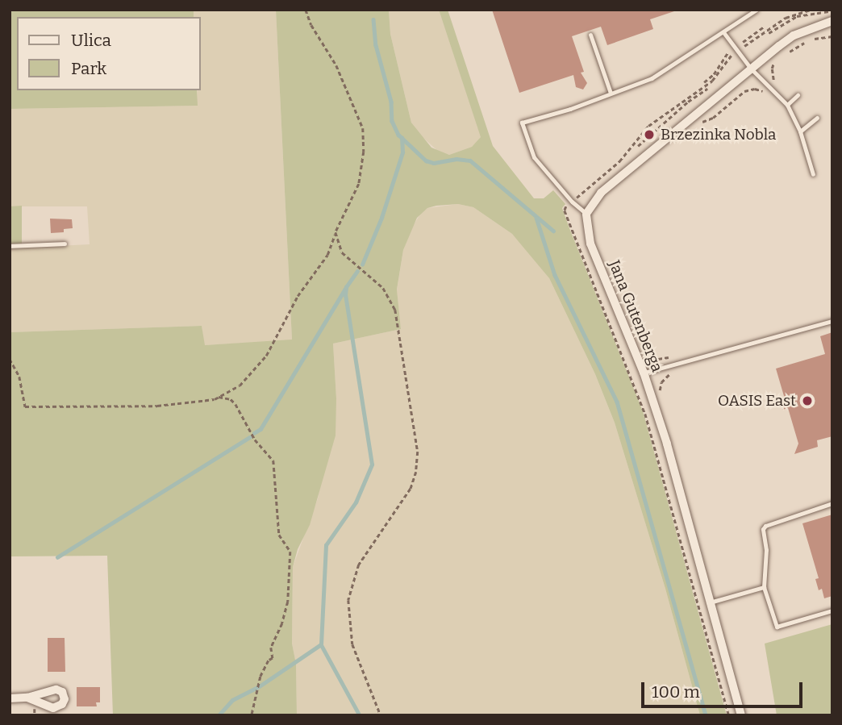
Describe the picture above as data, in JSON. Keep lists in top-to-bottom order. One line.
{"streets":{"street":["Jana Gutenberga"]},"places":["Brzezinka Nobla","OASIS East"],"legend":["Ulica","Park"],"scale_bar":"100 m"}
